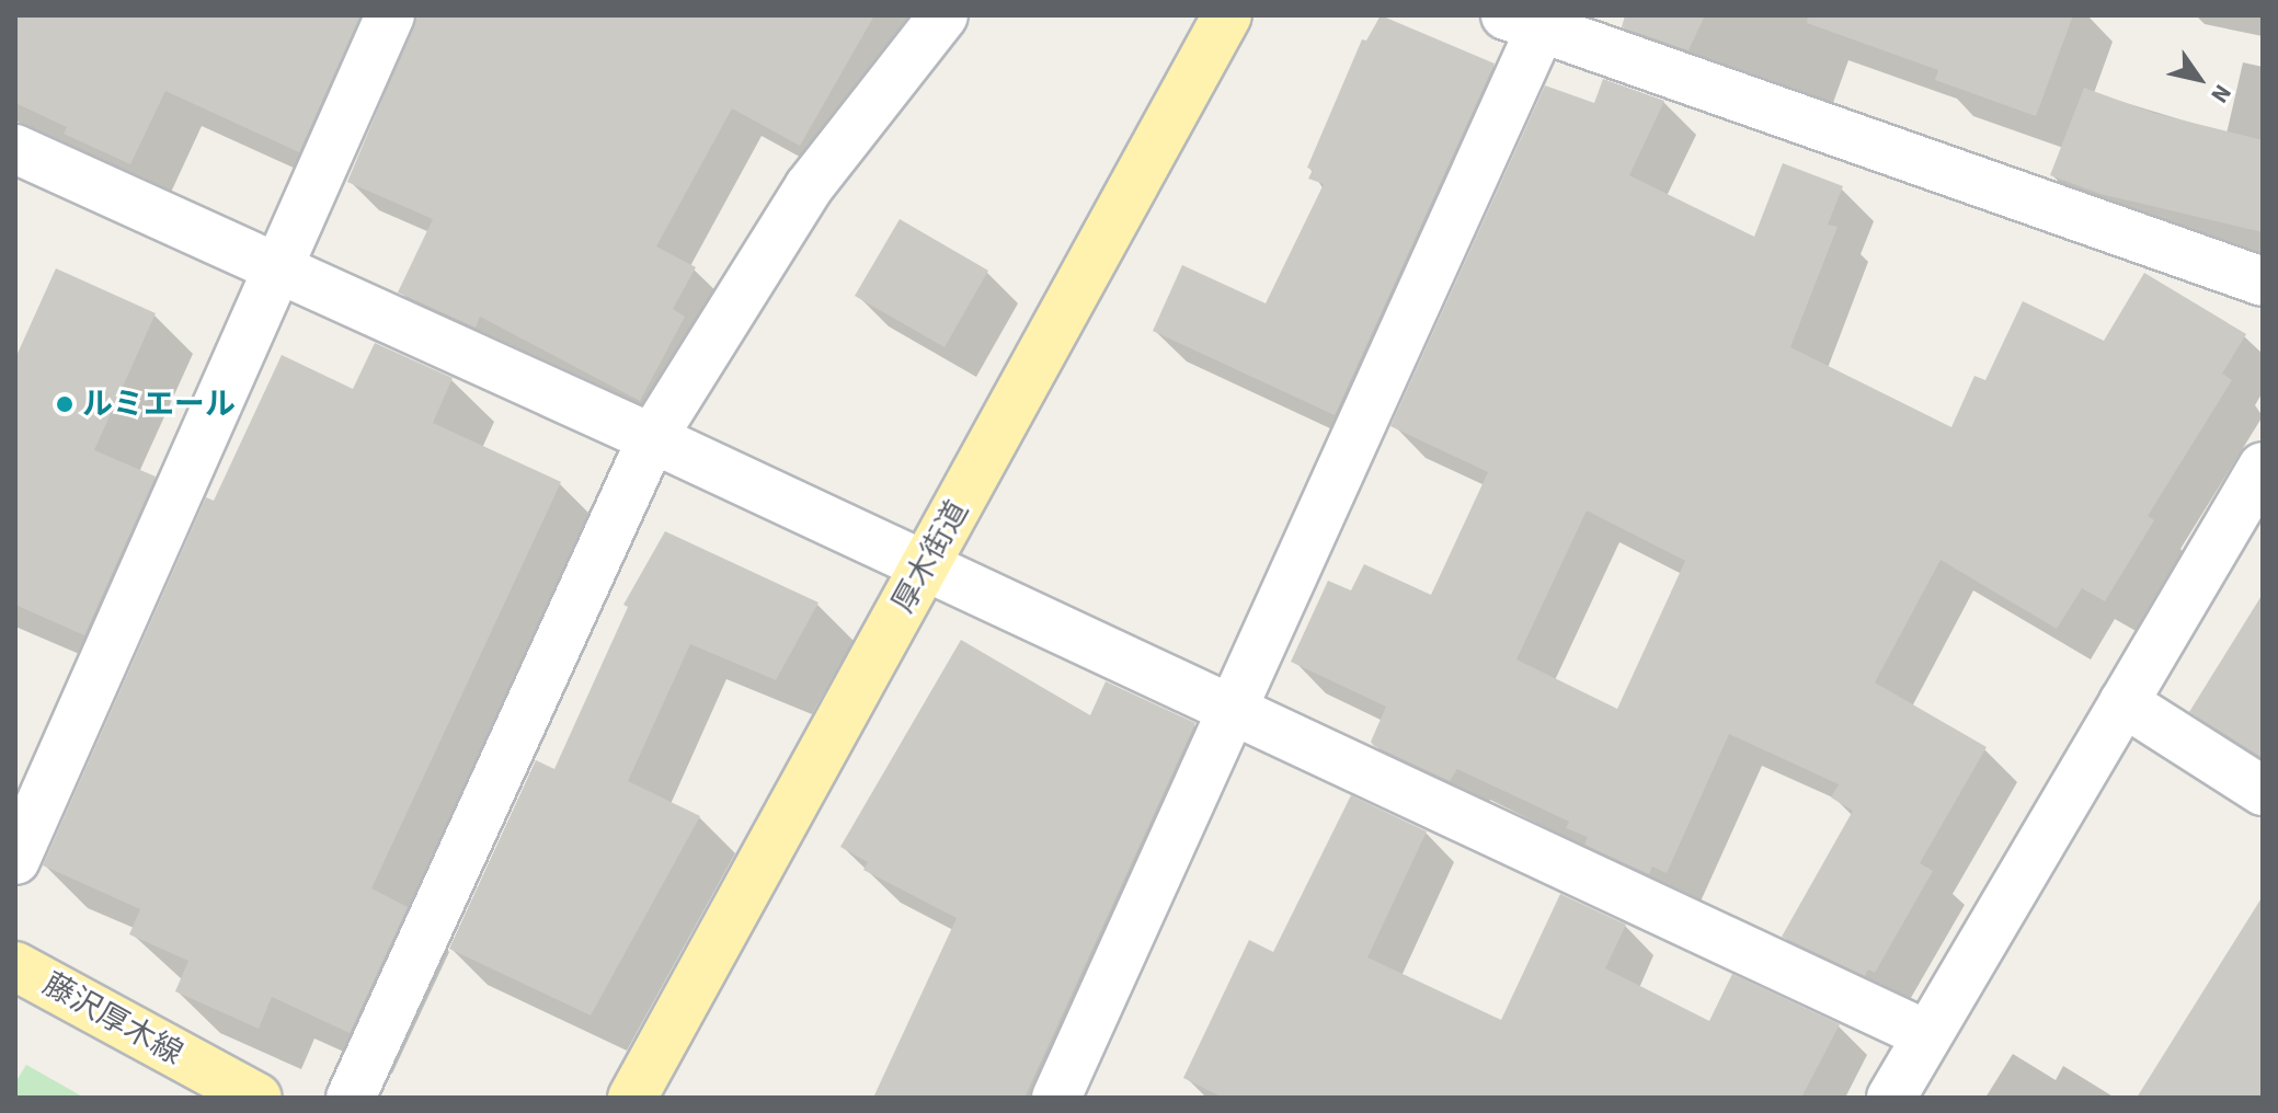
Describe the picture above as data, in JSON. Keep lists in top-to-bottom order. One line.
{"streets":{"main road":["厚木街道","藤沢厚木線"]},"places":["ルミエール"],"north":"bottom right"}
